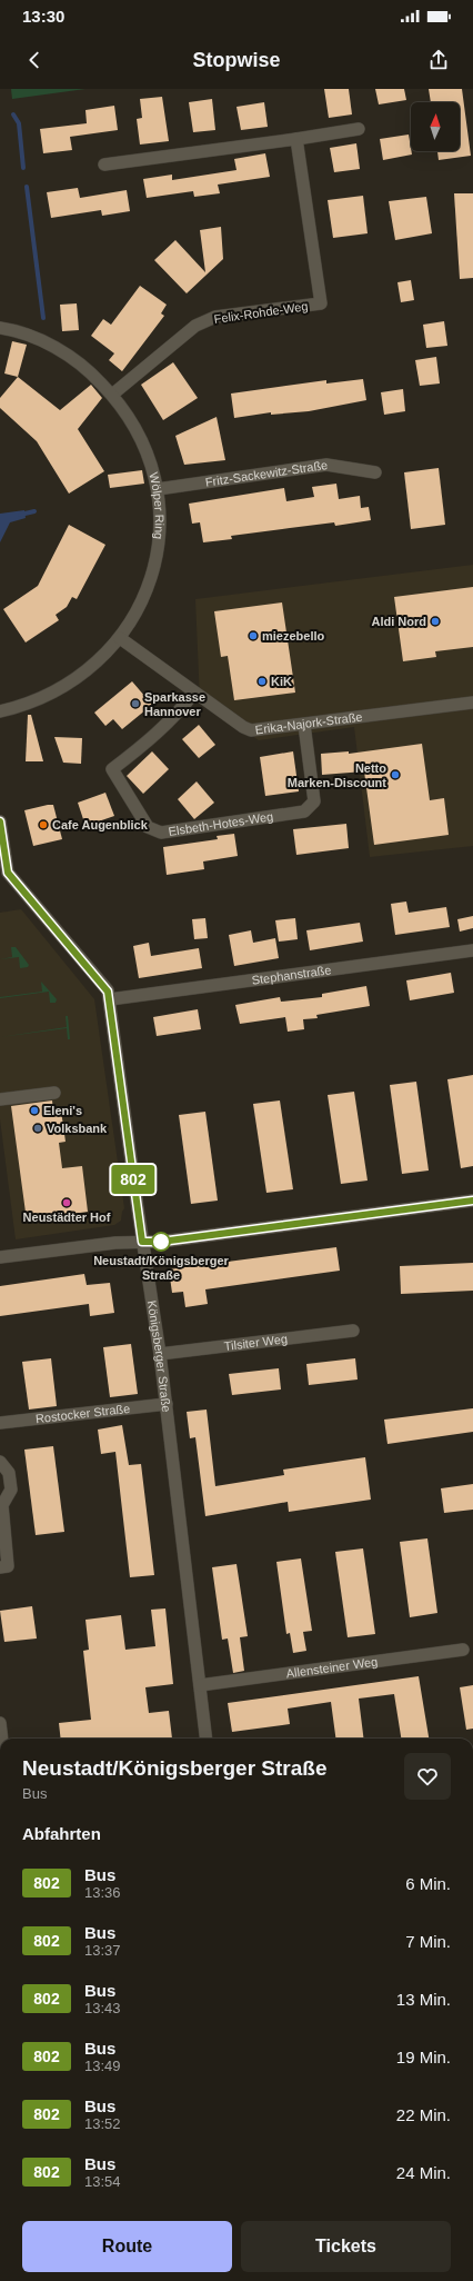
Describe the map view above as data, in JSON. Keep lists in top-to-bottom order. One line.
{"streets":{"street":["Felix-Rohde-Weg","Fritz-Sackewitz-Straße","Wölper Ring","Erika-Najork-Straße","Elsbeth-Hotes-Weg","Stephanstraße","Tilsiter Weg","Königsberger Straße","Rostocker Straße","Allensteiner Weg"]},"crossings":[["Felix-Rohde-Weg","Wölper Ring"],["Fritz-Sackewitz-Straße","Wölper Ring"],["Wölper Ring","Erika-Najork-Straße"],["Erika-Najork-Straße","Elsbeth-Hotes-Weg"],["Stephanstraße","Königsberger Straße"],["Tilsiter Weg","Königsberger Straße"],["Königsberger Straße","Rostocker Straße"],["Königsberger Straße","Allensteiner Weg"]],"places":["Aldi Nord","miezebello","KiK","Sparkasse Hannover","Netto Marken-Discount","Cafe Augenblick","Eleni's","Volksbank","Neustädter Hof","Neustadt/Königsberger Straße"],"lines":["bus line 802"],"north":"top","page":{"status":"13:30","header":"Stopwise","on_map":"802","heading":[["Neustadt/Königsberger Straße","Bus"],"Abfahrten"],"list":[{"mark":"802","name":"Bus","note":"13:36","value":"6 Min."},{"mark":"802","name":"Bus","note":"13:37","value":"7 Min."},{"mark":"802","name":"Bus","note":"13:43","value":"13 Min."},{"mark":"802","name":"Bus","note":"13:49","value":"19 Min."},{"mark":"802","name":"Bus","note":"13:52","value":"22 Min."},{"mark":"802","name":"Bus","note":"13:54","value":"24 Min."}],"buttons":["Route","Tickets"]}}
